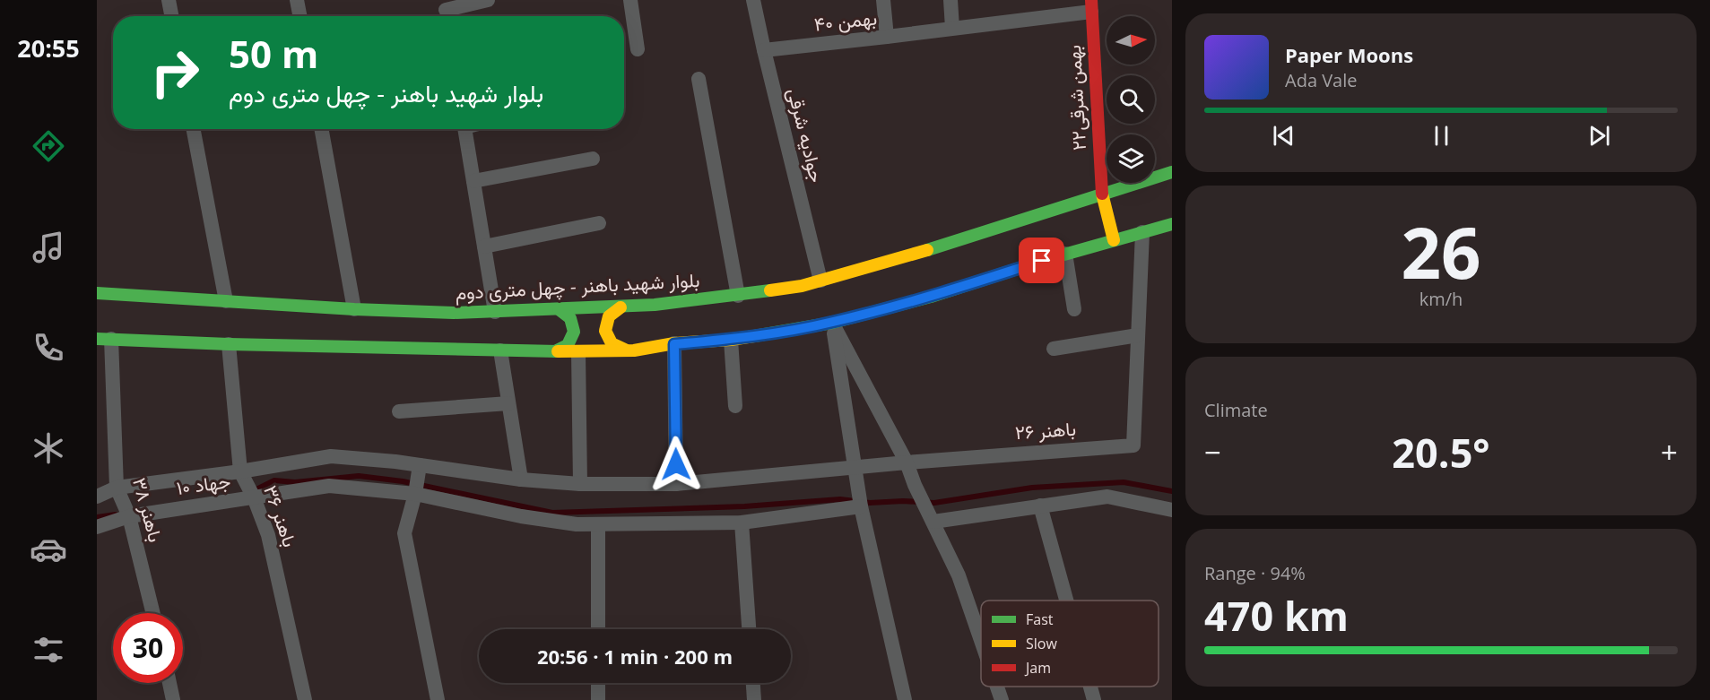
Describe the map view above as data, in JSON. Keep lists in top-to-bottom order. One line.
{"streets":{"street":["بهمن ۴۰","۲۲بهمن شرقی","جوادیه شرقی","بلوار شهید باهنر - چهل متری دوم","باهنر ۲۶","جهاد ۱۰","باهنر ۳۸","باهنر ۳۶"]},"crossings":[["بهمن ۴۰","۲۲بهمن شرقی"],["بهمن ۴۰","جوادیه شرقی"],["۲۲بهمن شرقی","بلوار شهید باهنر - چهل متری دوم"],["جوادیه شرقی","بلوار شهید باهنر - چهل متری دوم"],["جهاد ۱۰","باهنر ۳۸"],["جهاد ۱۰","باهنر ۳۶"]],"legend":["Fast","Slow","Jam"],"north":"right","page":{"tabs":"20:55","turn":["50 m","بلوار شهید باهنر - چهل متری دوم"],"song":["Paper Moons","Ada Vale"],"tile":[["26","km/h"],"Climate",["Range · 94%","470 km"]],"heat":["−","20.5°","+"],"limit":"30","trip":"20:56 · 1 min · 200 m"}}
